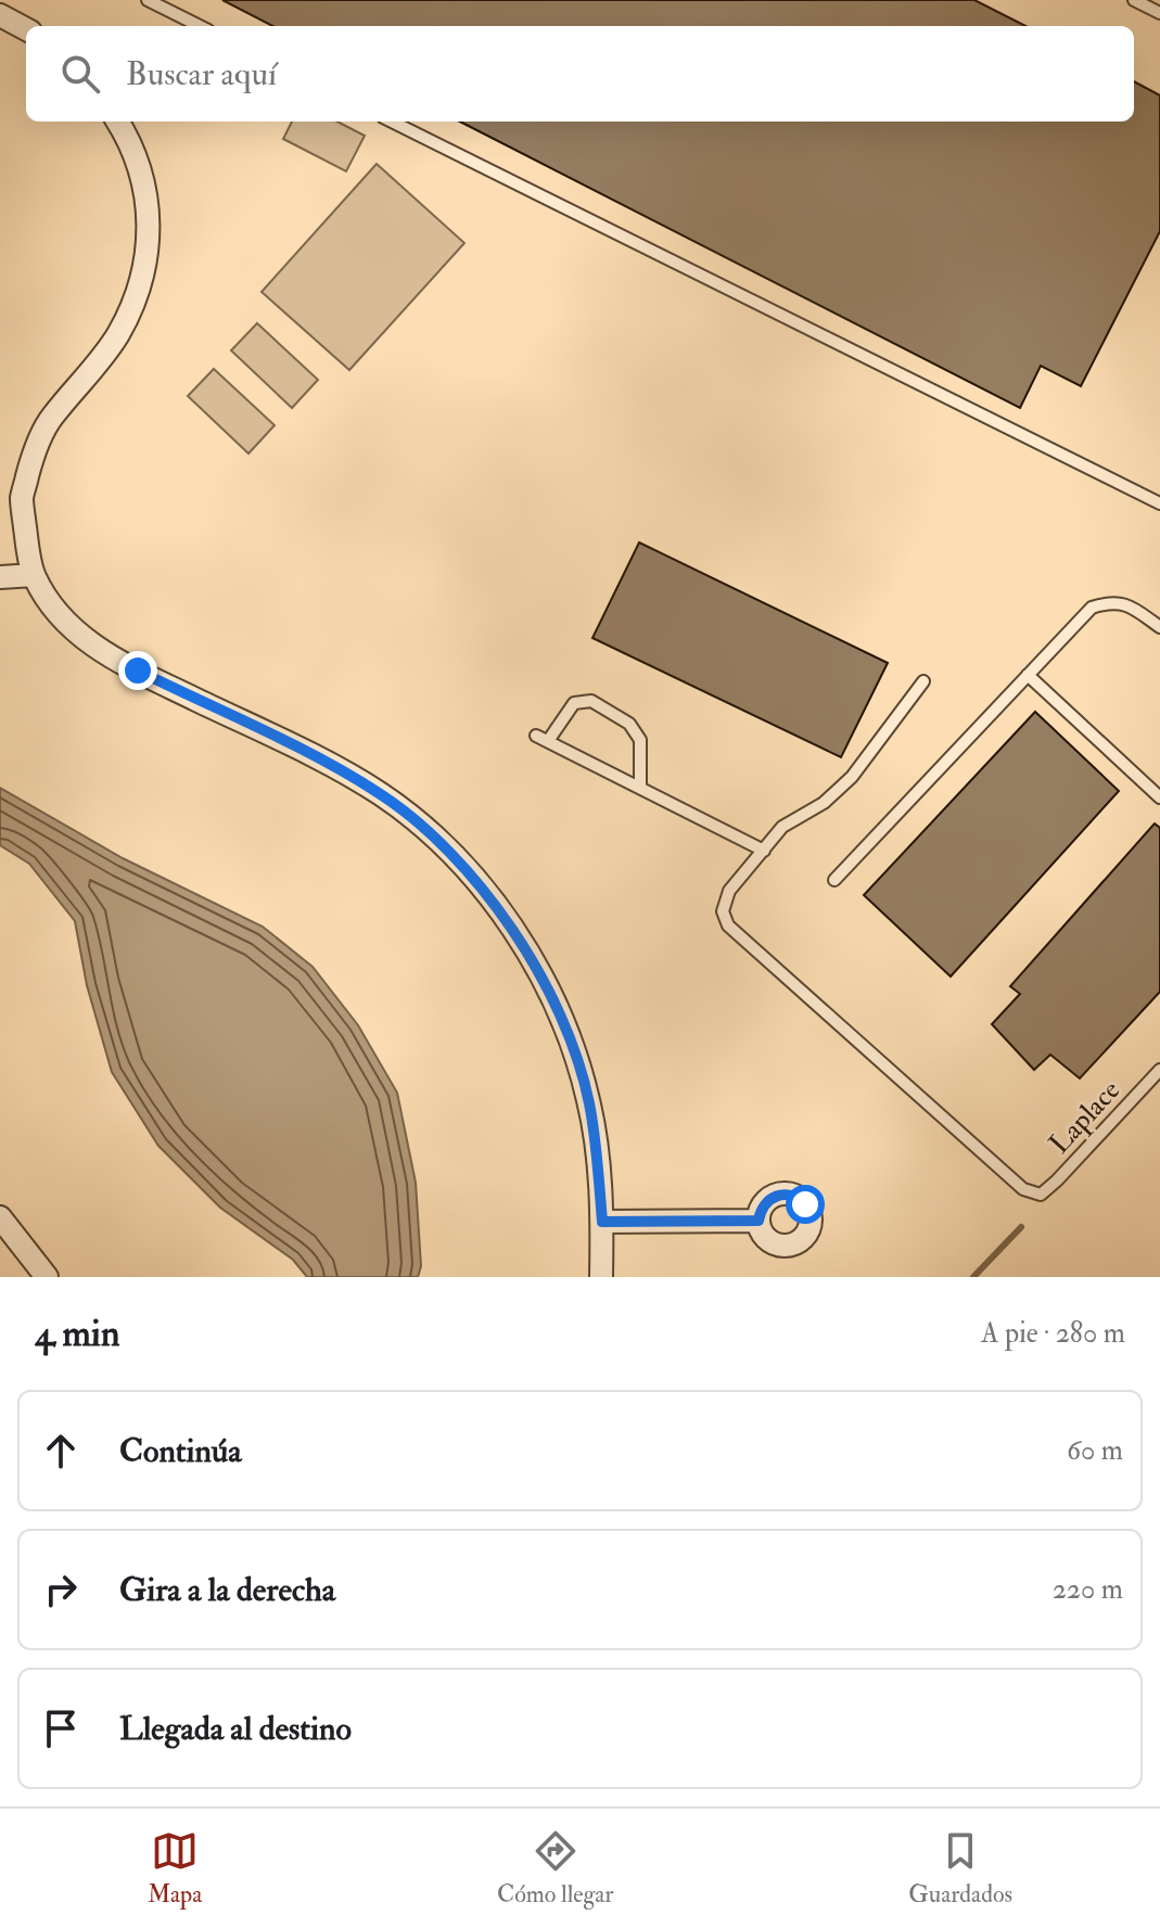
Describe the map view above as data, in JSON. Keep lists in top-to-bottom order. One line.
{"streets":{"lane":["Laplace"]},"page":{"search":"Buscar aquí","heading":["4 min","A pie · 280 m"],"list":[["Continúa","60 m"],["Gira a la derecha","220 m"],"Llegada al destino"],"nav":["Mapa","Cómo llegar","Guardados"]}}
